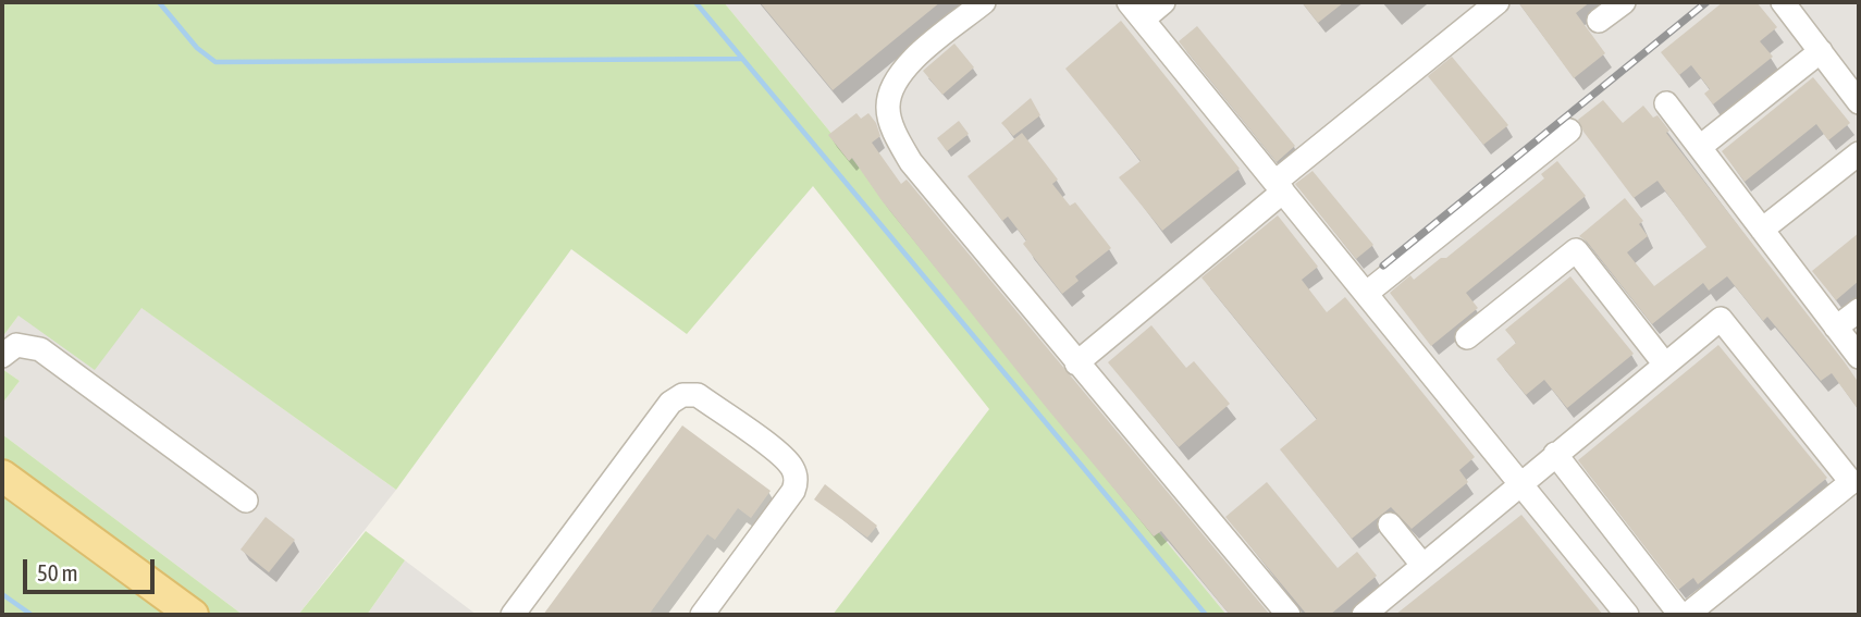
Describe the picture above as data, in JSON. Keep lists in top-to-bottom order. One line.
{"scale_bar":"50 m"}
